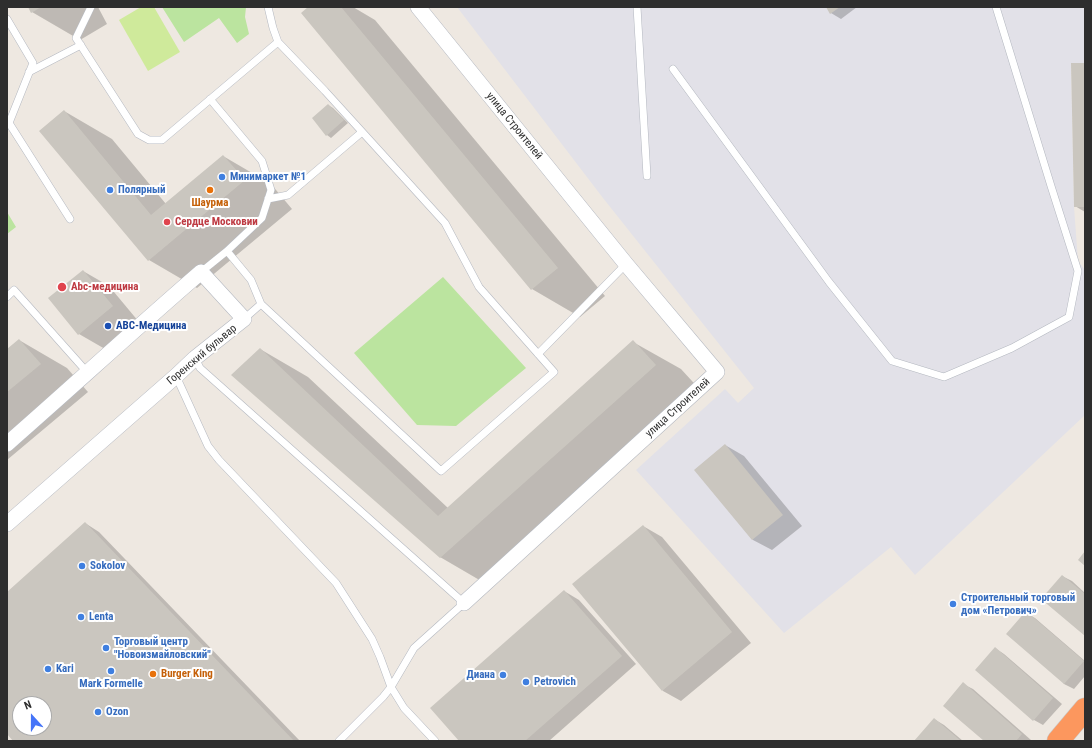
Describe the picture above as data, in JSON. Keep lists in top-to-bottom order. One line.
{"streets":{"street":["улица Строителей","Горенский бульвар"]},"places":["Минимаркет №1","Полярный","Шаурма","Сердце Московии","Abc-медицина","АВС-Медицина","Sokolov","Строительный торговый дом «Петрович»","Lenta","Торговый центр \"Новоизмайловский\"","Kari","Mark Formelle","Burger King","Диана","Petrovich","Ozon"],"north":"top"}
